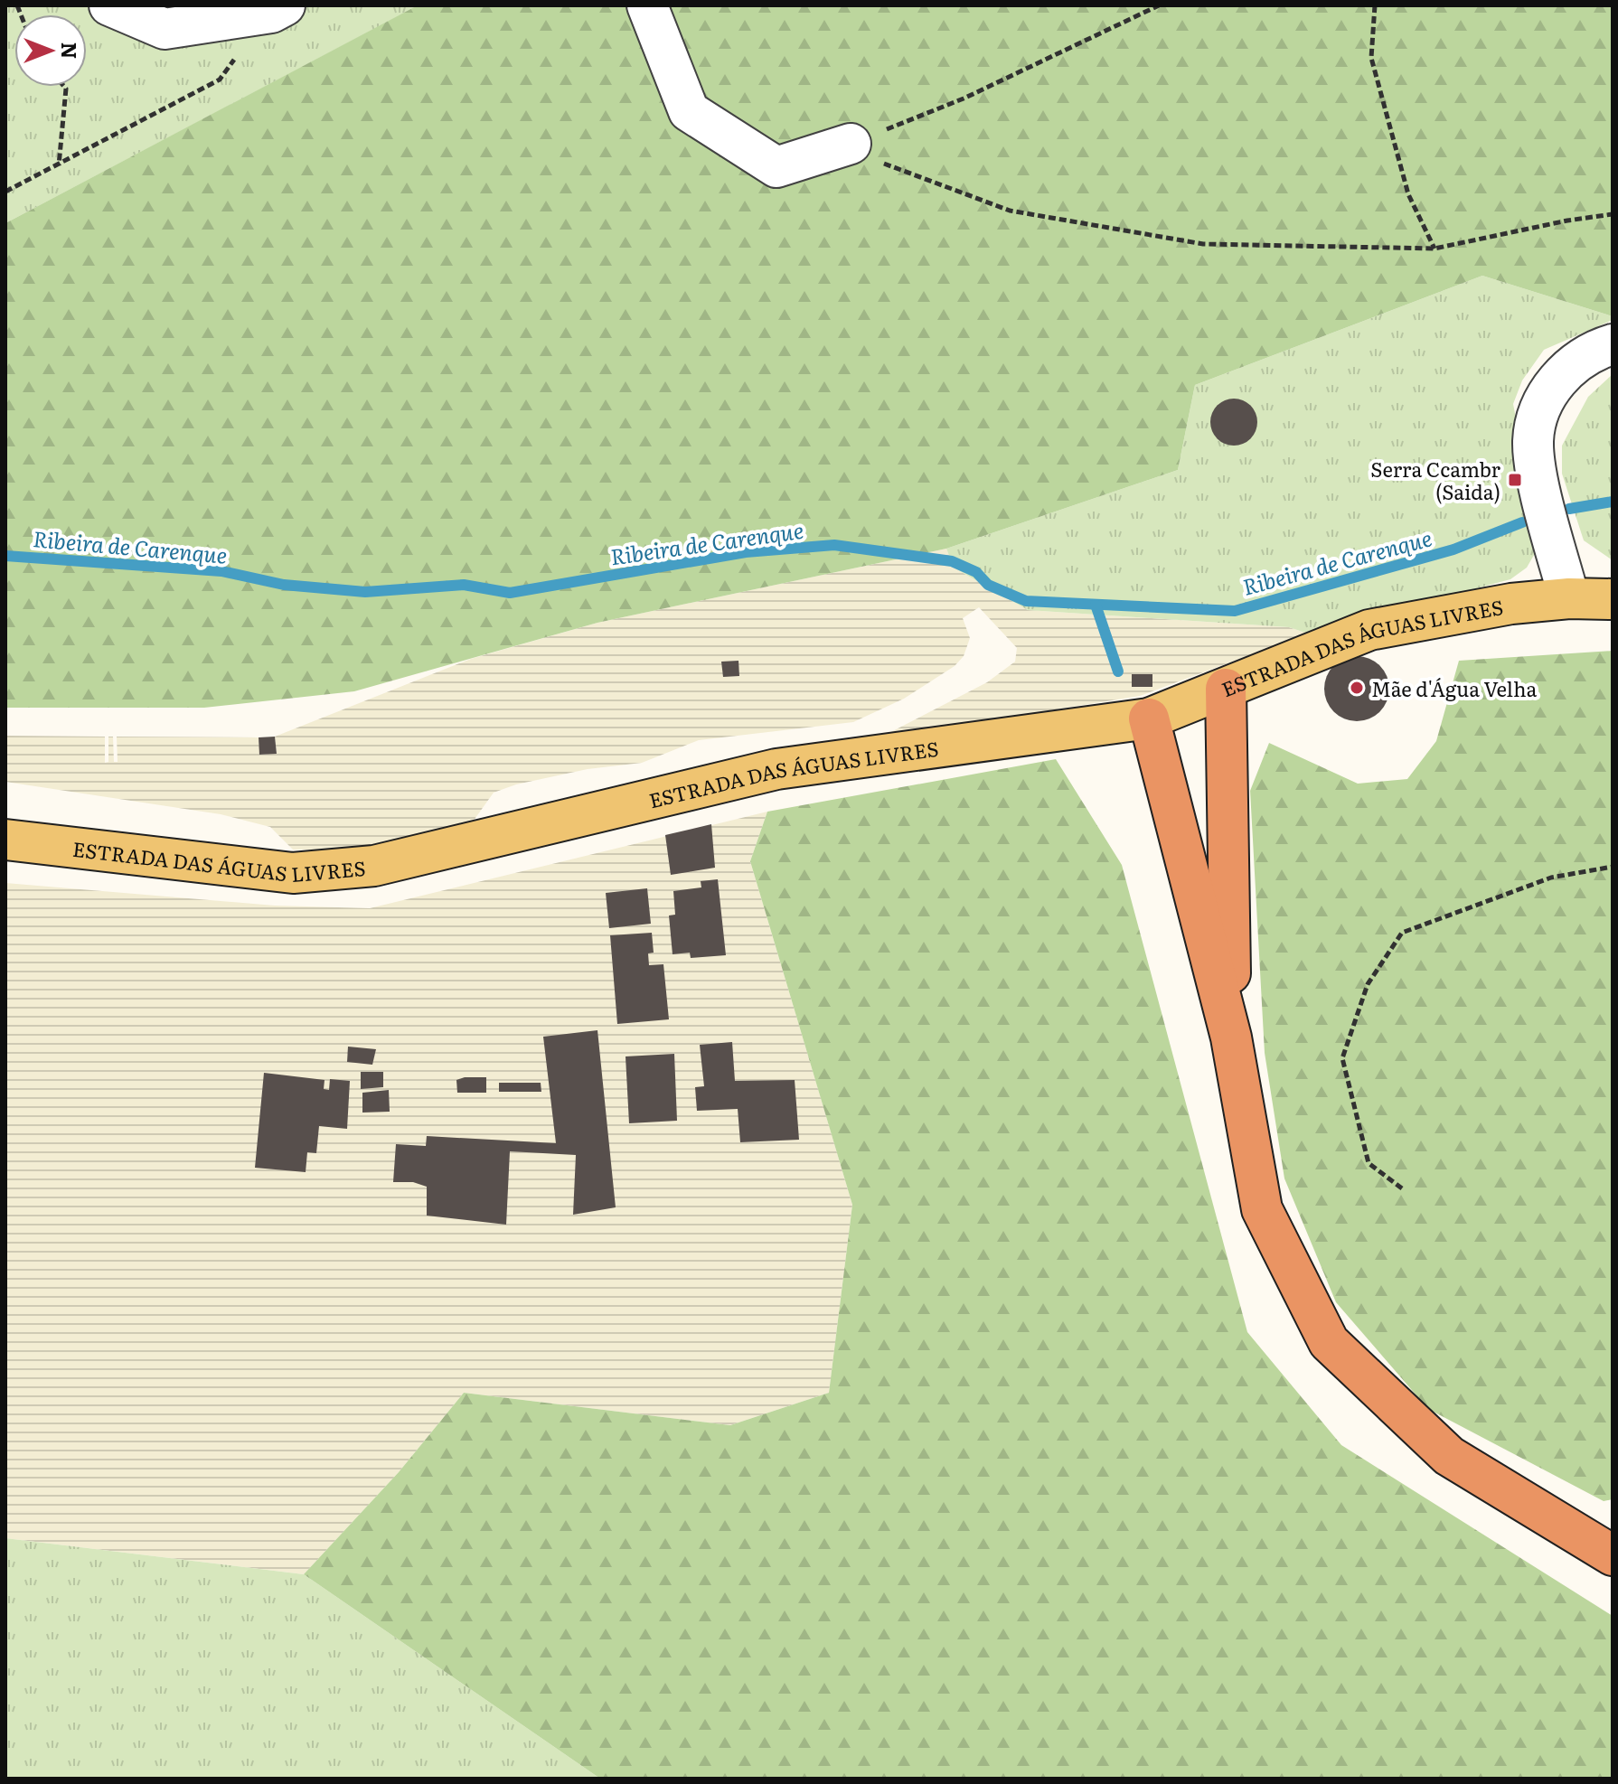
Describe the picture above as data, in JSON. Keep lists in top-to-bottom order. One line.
{"streets":{"main road":["ESTRADA DAS ÁGUAS LIVRES"]},"water":["Ribeira de Carenque"],"places":{"transit":["Serra Ccambr (Saida)"],"other":["Mãe d'Água Velha"]},"north":"right"}
